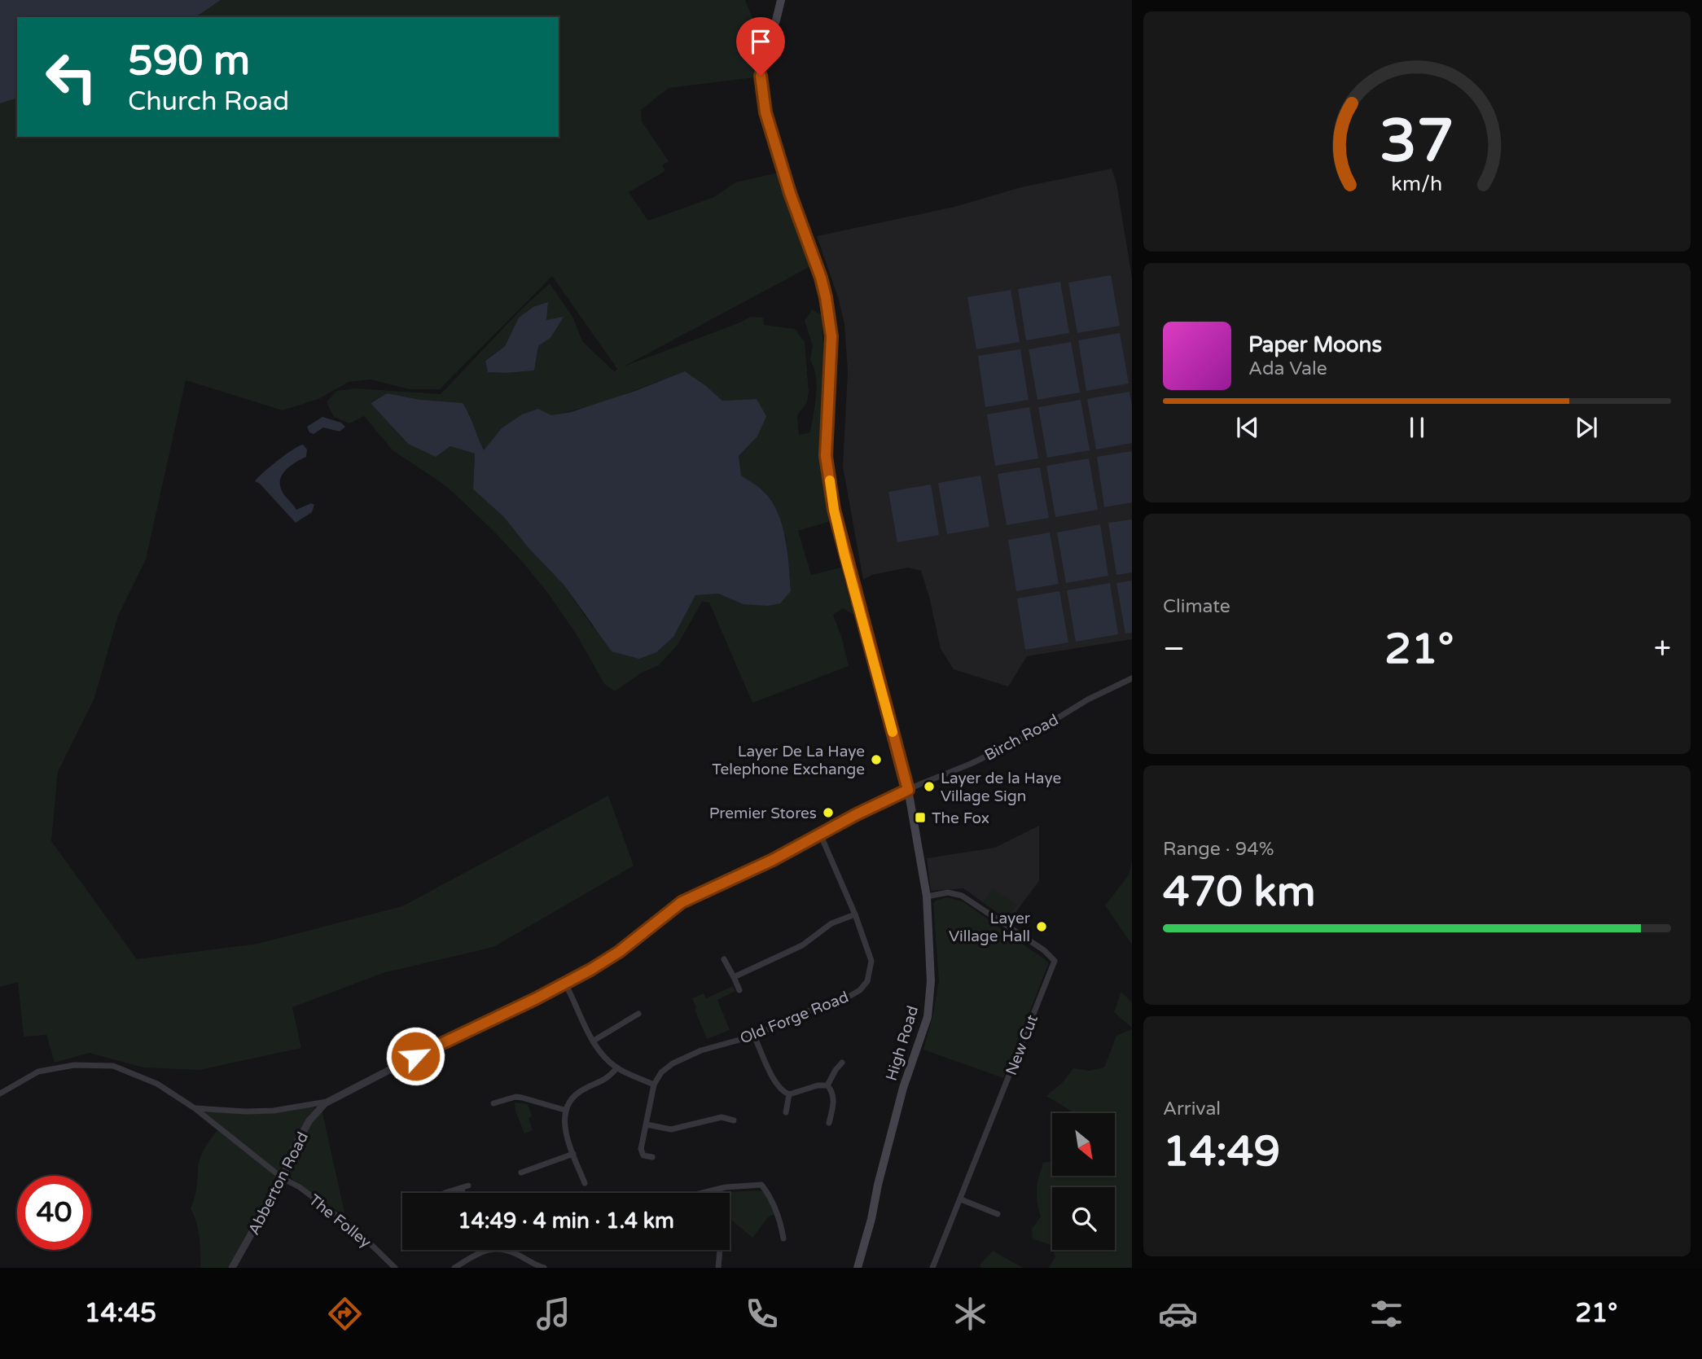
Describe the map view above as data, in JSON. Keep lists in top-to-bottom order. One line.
{"streets":{"main road":["High Road"],"street":["Birch Road","Old Forge Road","New Cut","Abberton Road","The Folley"]},"crossings":[["Birch Road","High Road"],["High Road","New Cut"],["Abberton Road","The Folley"]],"places":{"other":["Layer De La Haye Telephone Exchange","Layer de la Haye Village Sign","Premier Stores","Layer Village Hall"],"transit":["The Fox"]},"north":"bottom right","page":{"turn":["590 m","Church Road"],"song":["Paper Moons","Ada Vale"],"tile":["Climate",["Range · 94%","470 km"],["Arrival","14:49"]],"heat":["−","21°","+"],"limit":"40","trip":"14:49 · 4 min · 1.4 km","tabs":["14:45","21°"],"gauge":["37","km/h"]}}
